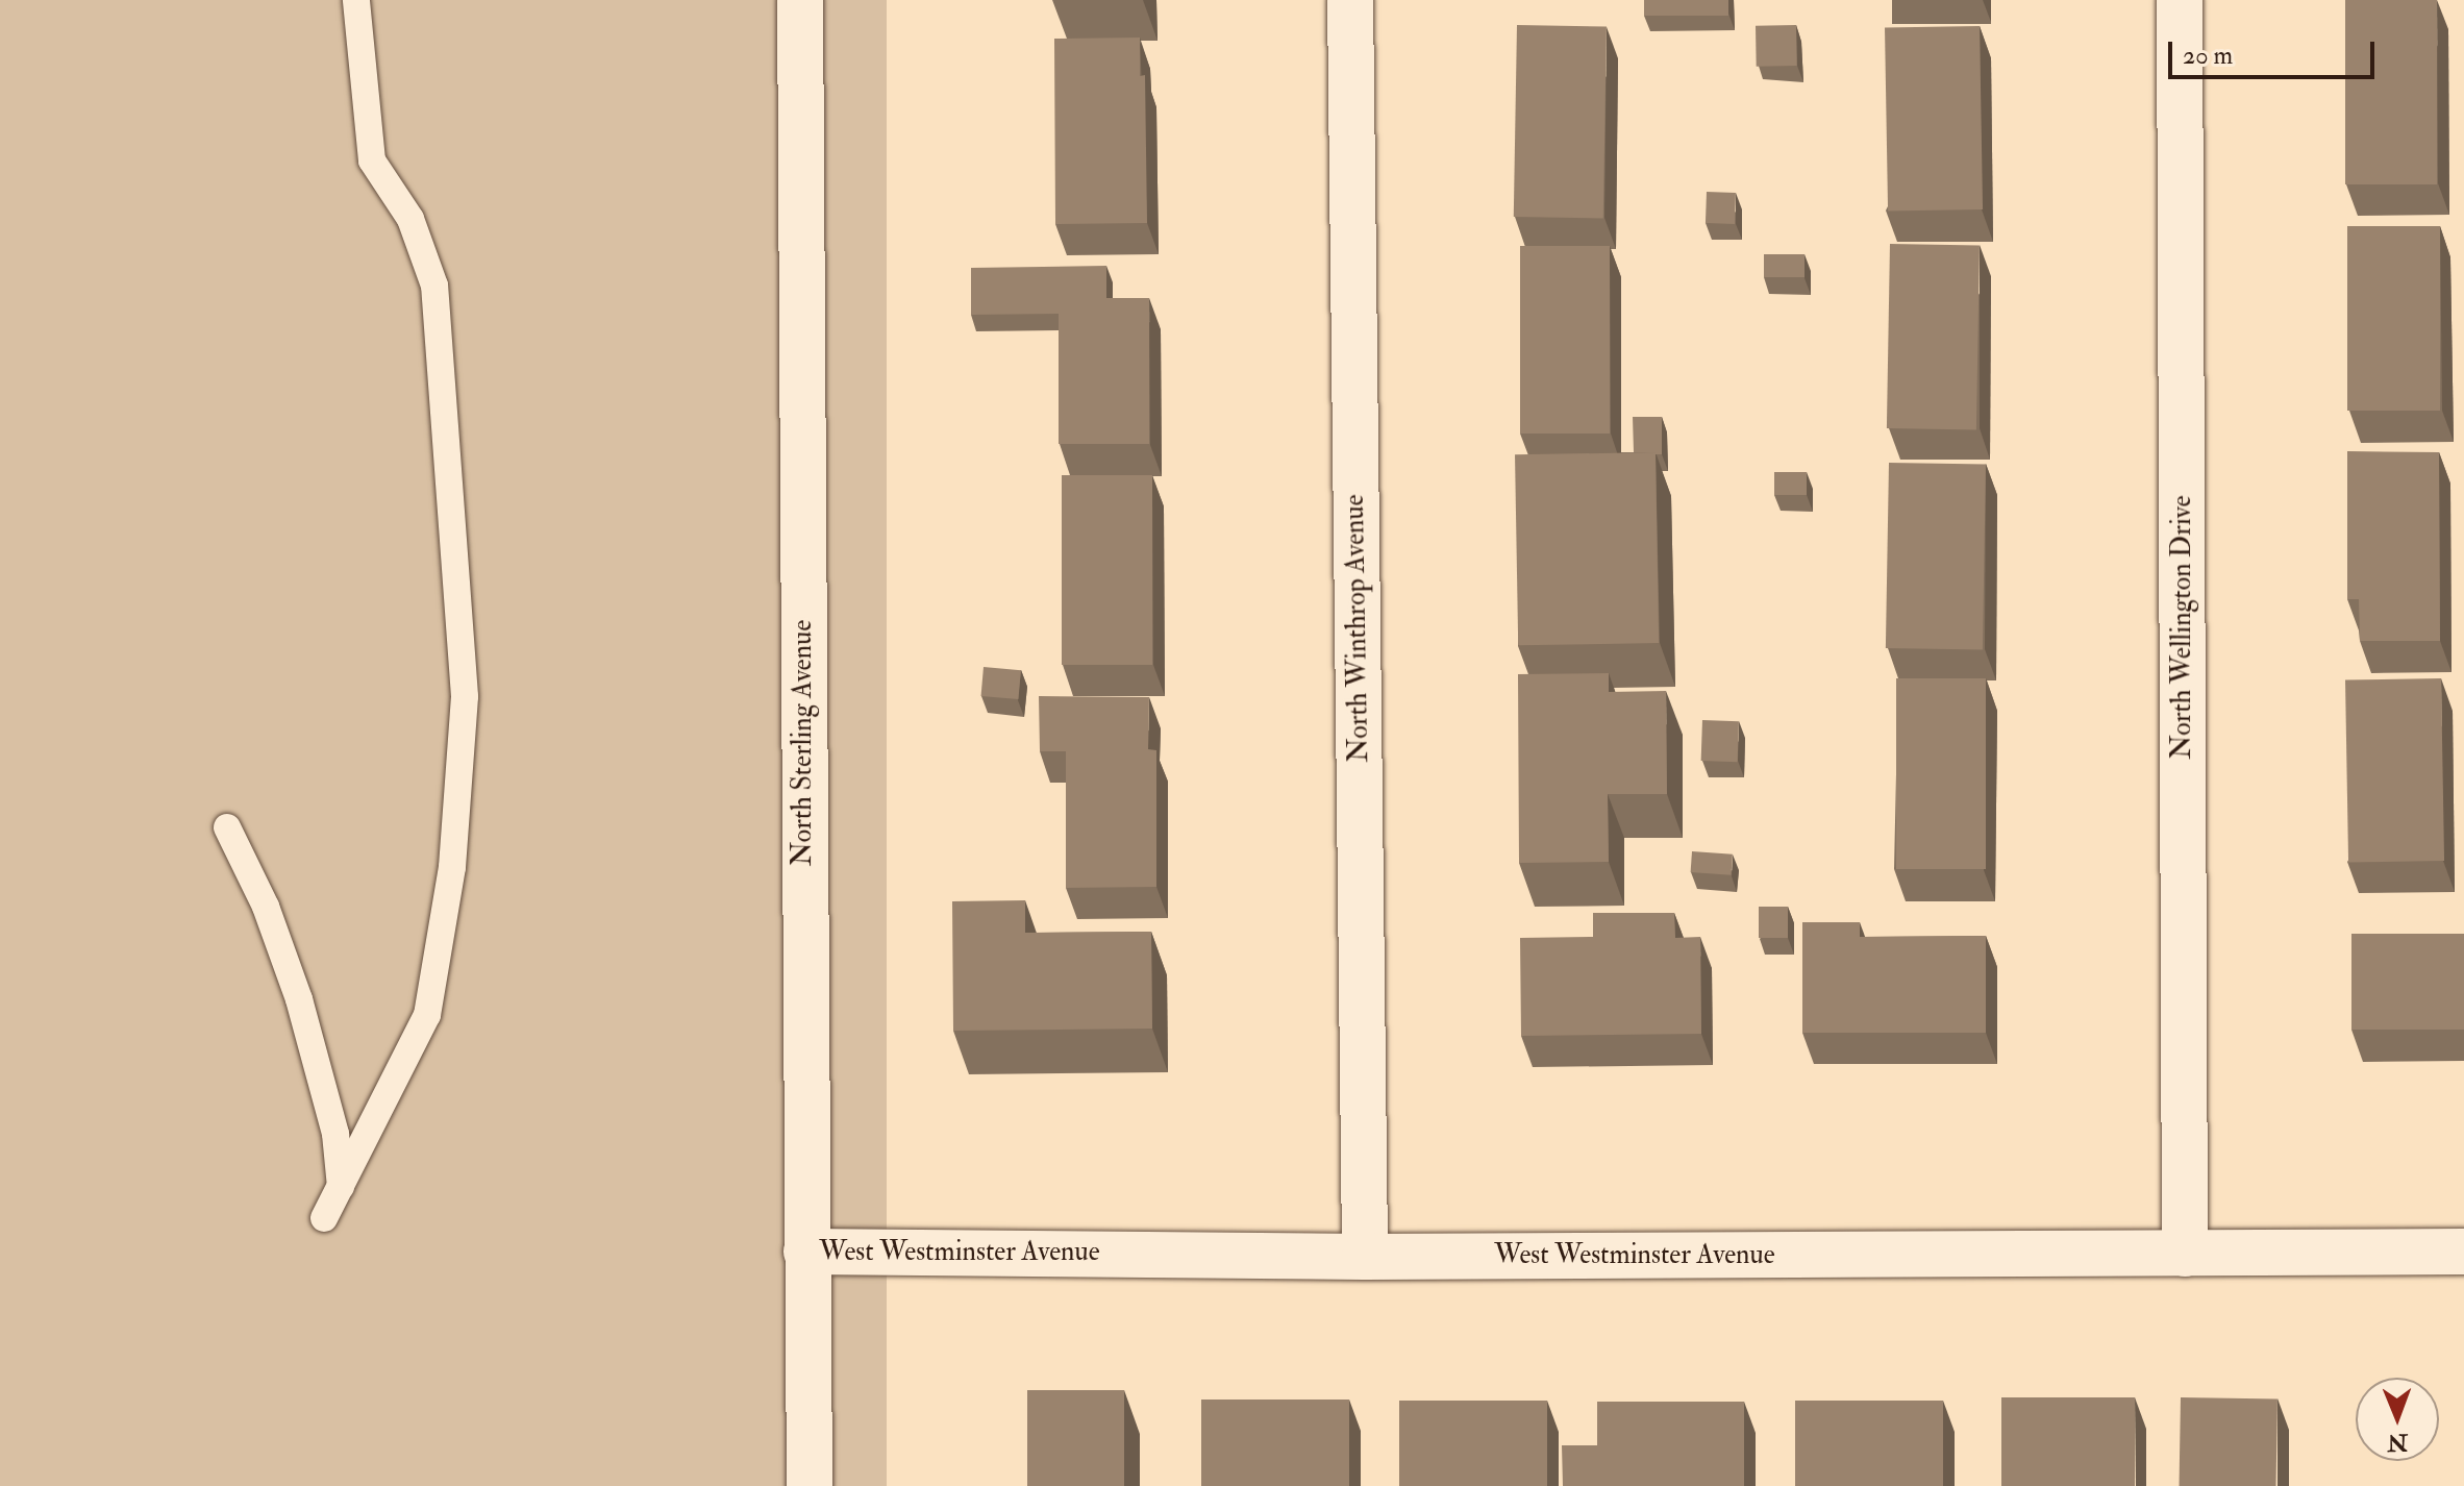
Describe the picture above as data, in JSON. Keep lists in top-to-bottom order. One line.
{"streets":{"street":["North Wellington Drive","North Winthrop Avenue","North Sterling Avenue","West Westminster Avenue"]},"crossings":[["North Wellington Drive","West Westminster Avenue"],["North Winthrop Avenue","West Westminster Avenue"],["North Sterling Avenue","West Westminster Avenue"]],"scale_bar":"20 m","north":"bottom"}
